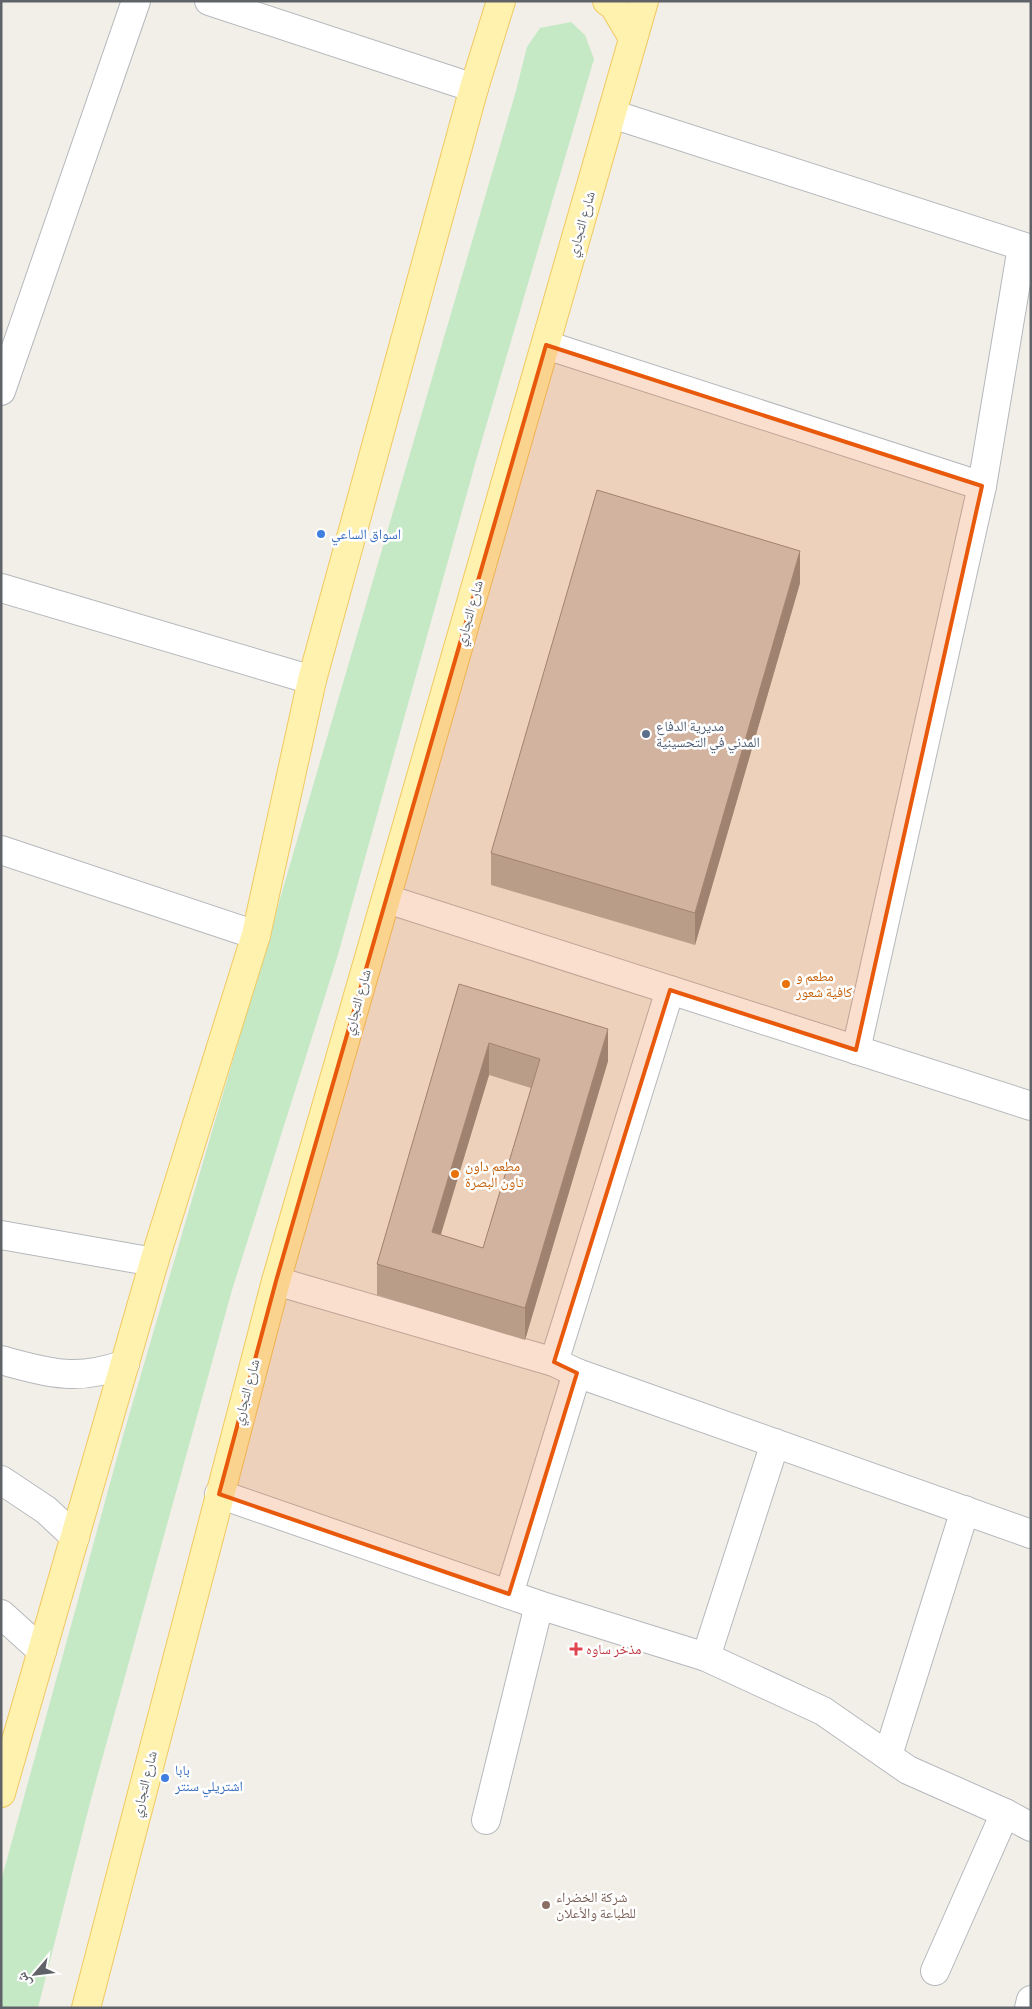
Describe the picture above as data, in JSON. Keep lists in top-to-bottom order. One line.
{"streets":{"main road":["شارع التجاري"]},"places":{"other":["اسواق الساعي","مديرية الدفاع المدني في التحسينية","مطعم و كافية شعور","مطعم داون تاون البصرة","بابا اشتريلي سنتر","شركة الخضراء للطباعة والأعلان"],"health":["مذخر ساوه"]},"north":"bottom left"}
